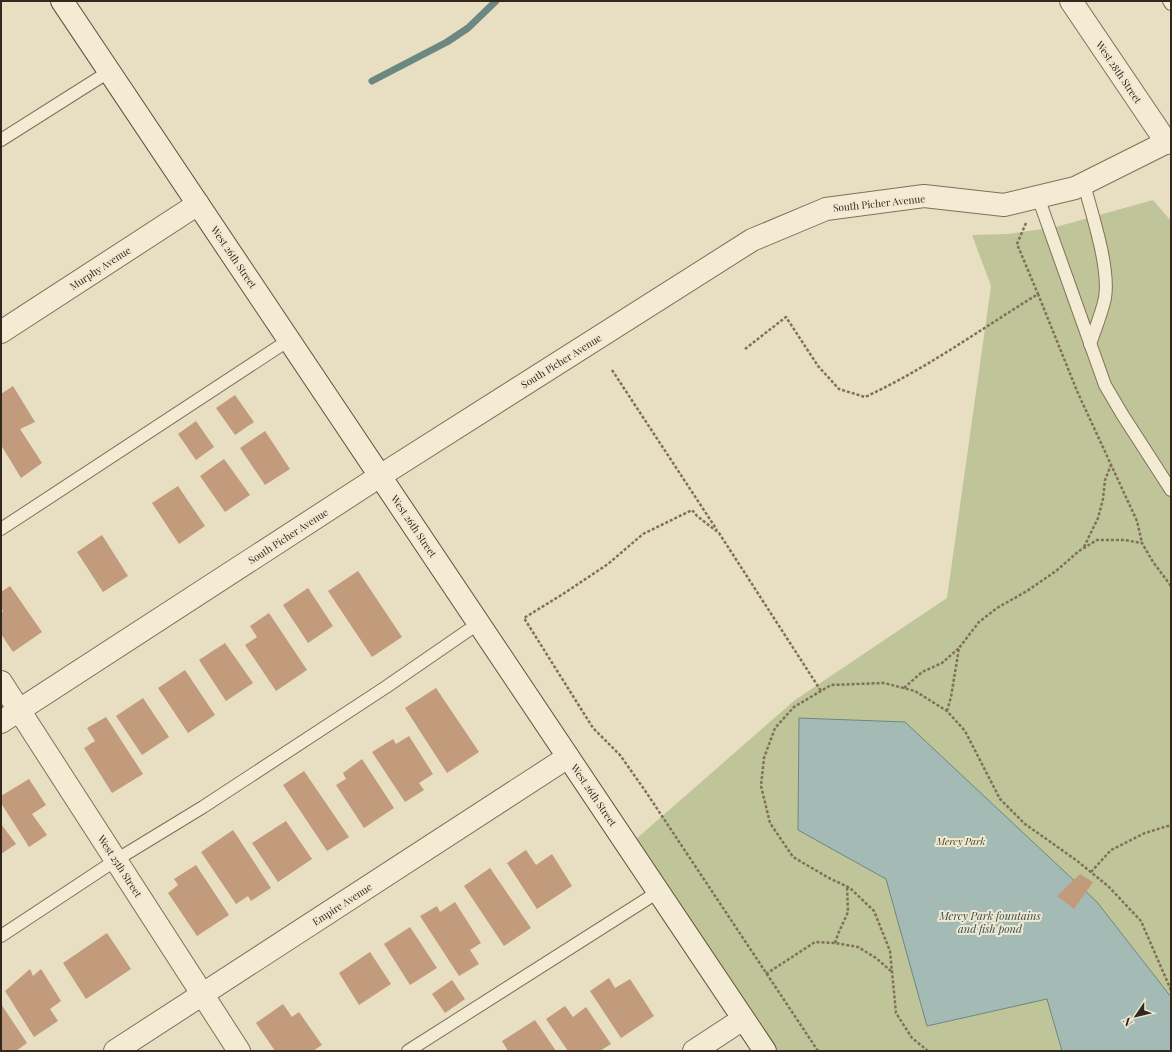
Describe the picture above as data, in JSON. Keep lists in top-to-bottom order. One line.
{"streets":{"street":["West 28th Street","South Picher Avenue","West 26th Street","Murphy Avenue","West 25th Street","Empire Avenue"]},"crossings":[["West 28th Street","South Picher Avenue"],["South Picher Avenue","West 26th Street"],["South Picher Avenue","West 25th Street"],["West 26th Street","Murphy Avenue"],["West 26th Street","Empire Avenue"],["West 25th Street","Empire Avenue"]],"water":["Mercy Park fountains and fish pond"],"parks":["Mercy Park"],"north":"bottom left"}
